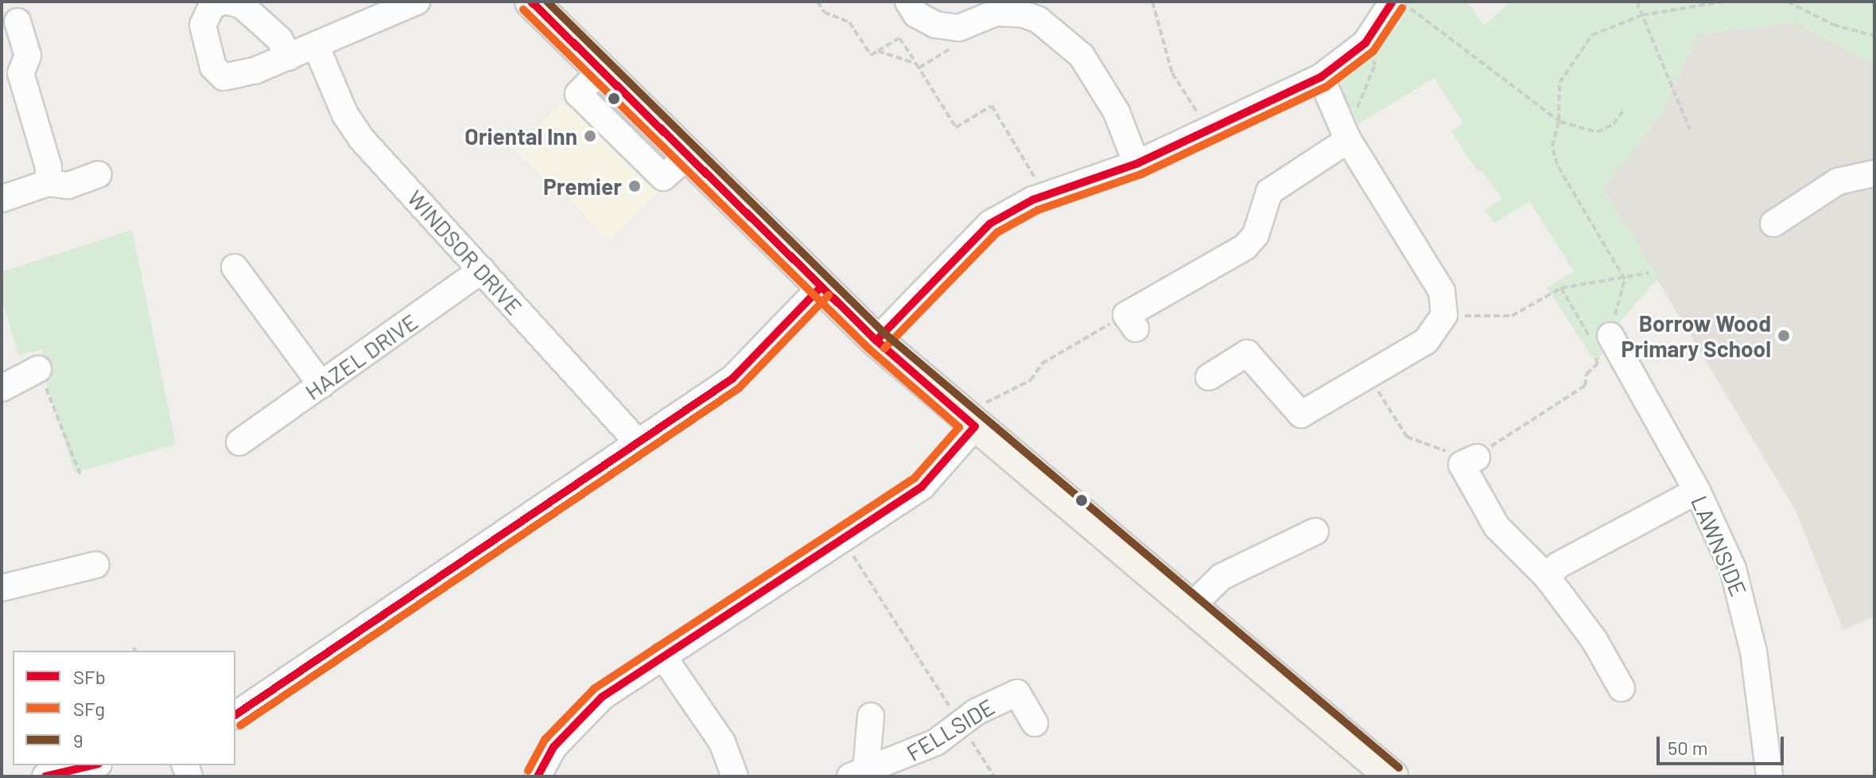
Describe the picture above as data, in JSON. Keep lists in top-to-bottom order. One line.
{"streets":{"street":["WINDSOR DRIVE","HAZEL DRIVE","LAWNSIDE","FELLSIDE"]},"crossings":[["WINDSOR DRIVE","HAZEL DRIVE"]],"places":["Oriental Inn","Premier","Borrow Wood Primary School"],"lines":["transit line SFb","transit line 9","transit line SFg"],"legend":["SFb","SFg","9"],"scale_bar":"50 m"}
